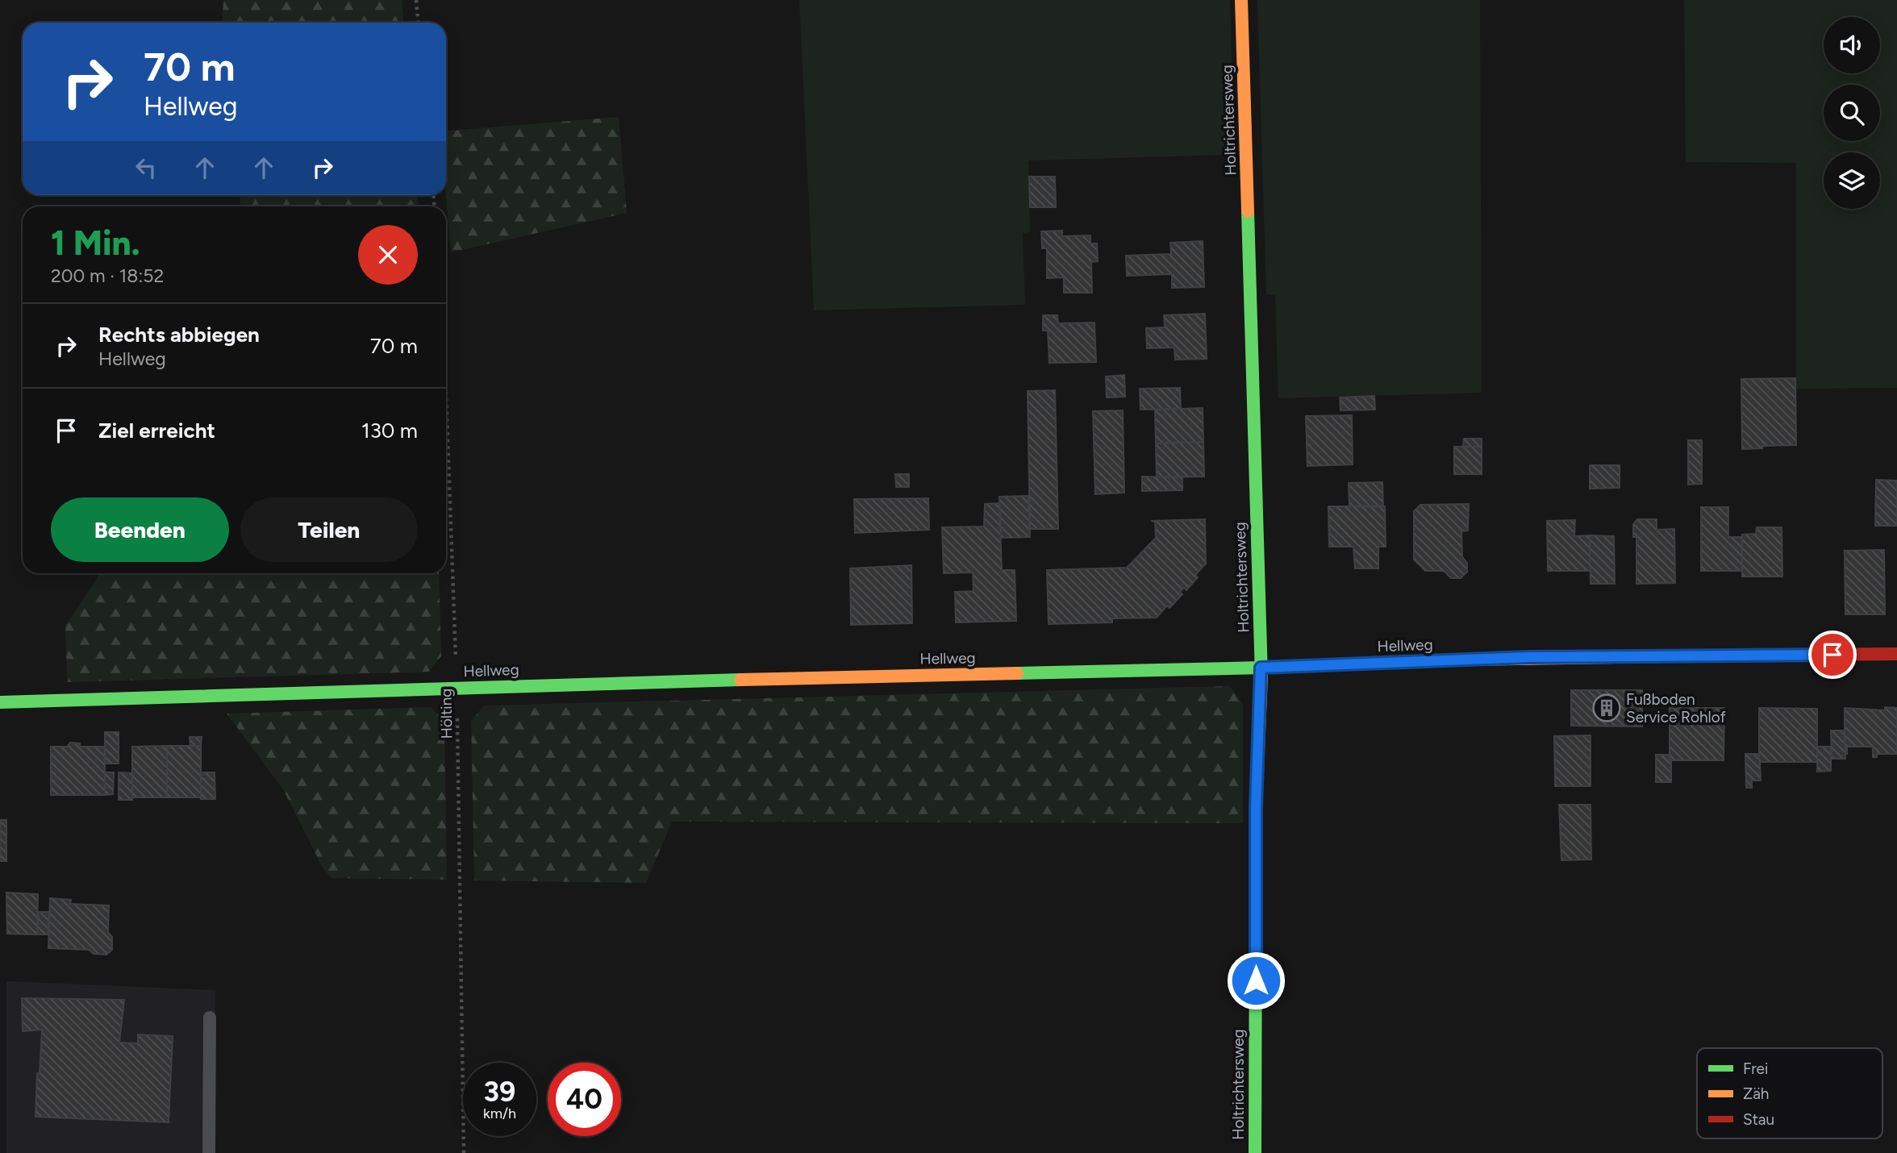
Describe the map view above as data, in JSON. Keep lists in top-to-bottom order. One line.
{"streets":{"street":["Holtrichtersweg","Hellweg"],"path":["Hölting"]},"crossings":[["Holtrichtersweg","Hellweg"],["Hellweg","Hölting"]],"places":{"building":["Fußboden Service Rohlof"]},"legend":["Frei","Zäh","Stau"],"page":{"turn":["70 m","Hellweg"],"heading":["1 Min.","200 m · 18:52"],"list":[{"name":"Rechts abbiegen","note":"Hellweg","value":"70 m"},{"name":"Ziel erreicht","value":"130 m"}],"buttons":["Beenden","Teilen"],"speed":"39 km/h","limit":"40"}}
